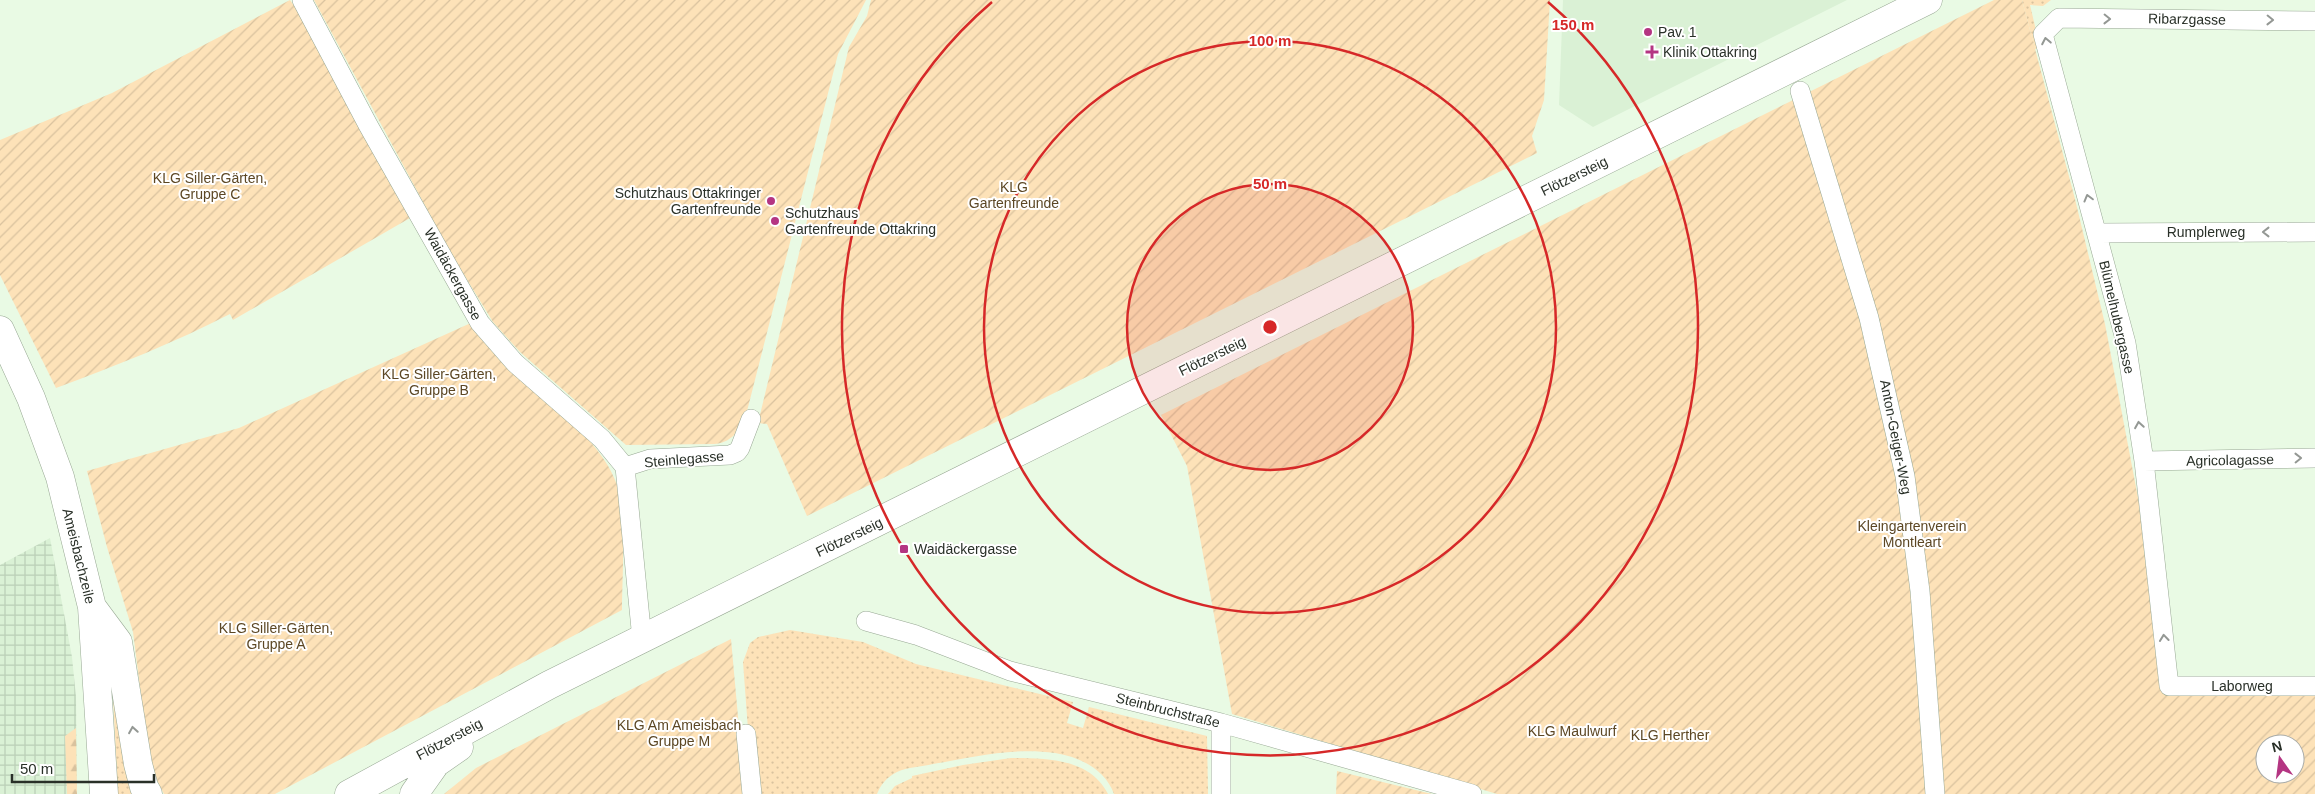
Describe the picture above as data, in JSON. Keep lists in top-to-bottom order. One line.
{"streets":{"main road":["Flötzersteig","Ameisbachzeile"],"street":["Ribarzgasse","Rumplerweg","Waidäckergasse","Blümelhubergasse","Anton-Geiger-Weg","Steinlegasse","Agricolagasse","Laborweg","Steinbruchstraße"]},"crossings":[["Ribarzgasse","Blümelhubergasse"],["Rumplerweg","Blümelhubergasse"],["Waidäckergasse","Steinlegasse"],["Blümelhubergasse","Agricolagasse"],["Blümelhubergasse","Laborweg"]],"one_way":["Ribarzgasse","Rumplerweg","Blümelhubergasse","Agricolagasse"],"parks":["KLG Siller-Gärten, Gruppe C","KLG Gartenfreunde","KLG Siller-Gärten, Gruppe B","Kleingartenverein Montleart","KLG Siller-Gärten, Gruppe A","KLG Am Ameisbach Gruppe M","KLG Maulwurf","KLG Herther"],"places":{"other":["Pav. 1","Schutzhaus Ottakringer Gartenfreunde","Schutzhaus Gartenfreunde Ottakring"],"health":["Klinik Ottakring"],"transit":["Waidäckergasse"]},"scale_bar":"50 m","north":"top","rings":["150 m","100 m","50 m"]}
